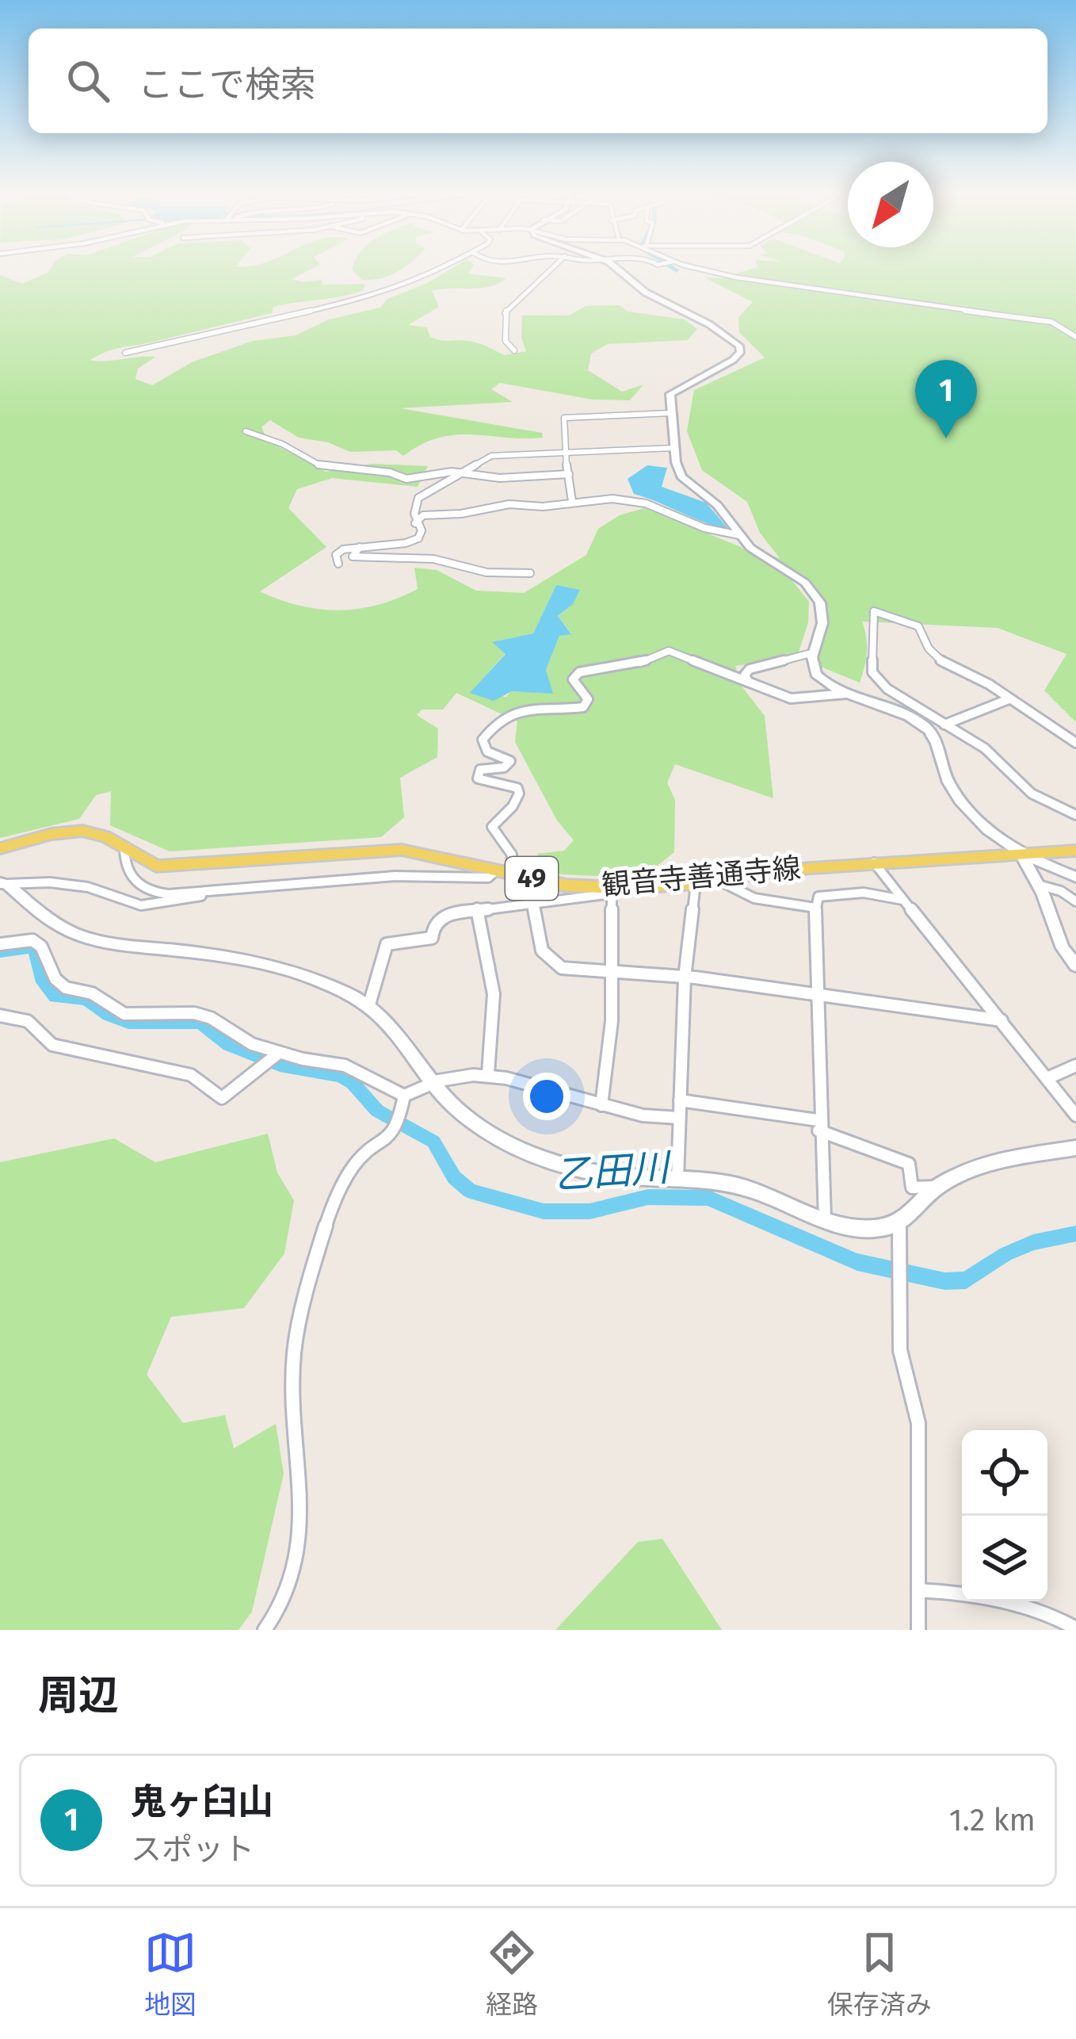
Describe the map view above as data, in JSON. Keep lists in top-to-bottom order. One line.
{"streets":{"main road":["観音寺善通寺線","49"]},"water":["乙田川"],"north":"bottom left","page":{"search":"ここで検索","pins":"1","heading":"周辺","list":[{"mark":"1","name":"鬼ヶ臼山","note":"スポット","value":"1.2 km"}],"nav":["地図","経路","保存済み"]}}
